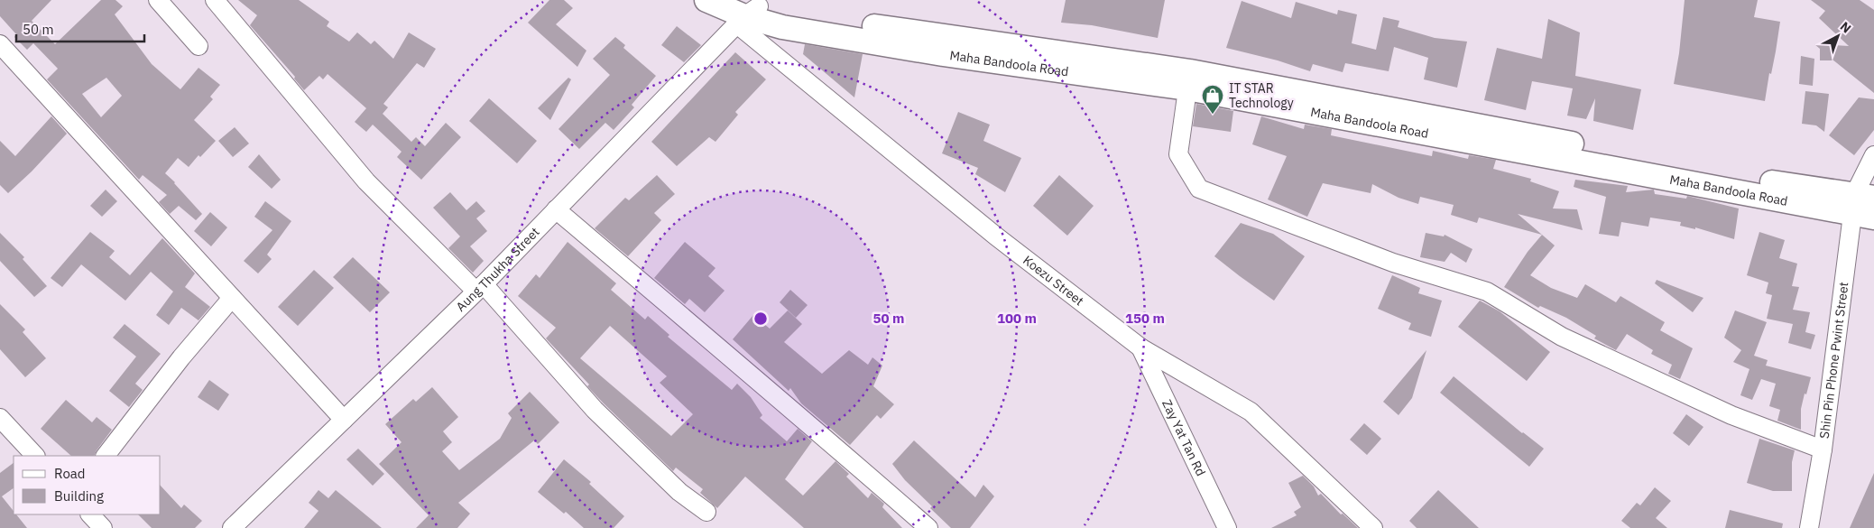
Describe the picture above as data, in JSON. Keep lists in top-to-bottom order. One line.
{"streets":{"main road":["Maha Bandoola Road"],"street":["Aung Thukha Street","Koezu Street","Shin Pin Phone Pwint Street","Zay Yat Tan Rd"]},"crossings":[["Maha Bandoola Road","Aung Thukha Street"],["Maha Bandoola Road","Koezu Street"],["Maha Bandoola Road","Shin Pin Phone Pwint Street"],["Aung Thukha Street","Koezu Street"],["Koezu Street","Zay Yat Tan Rd"]],"places":{"shop":["IT STAR Technology"]},"legend":["Road","Building"],"scale_bar":"50 m","north":"top right","rings":["50 m","100 m","150 m"]}
